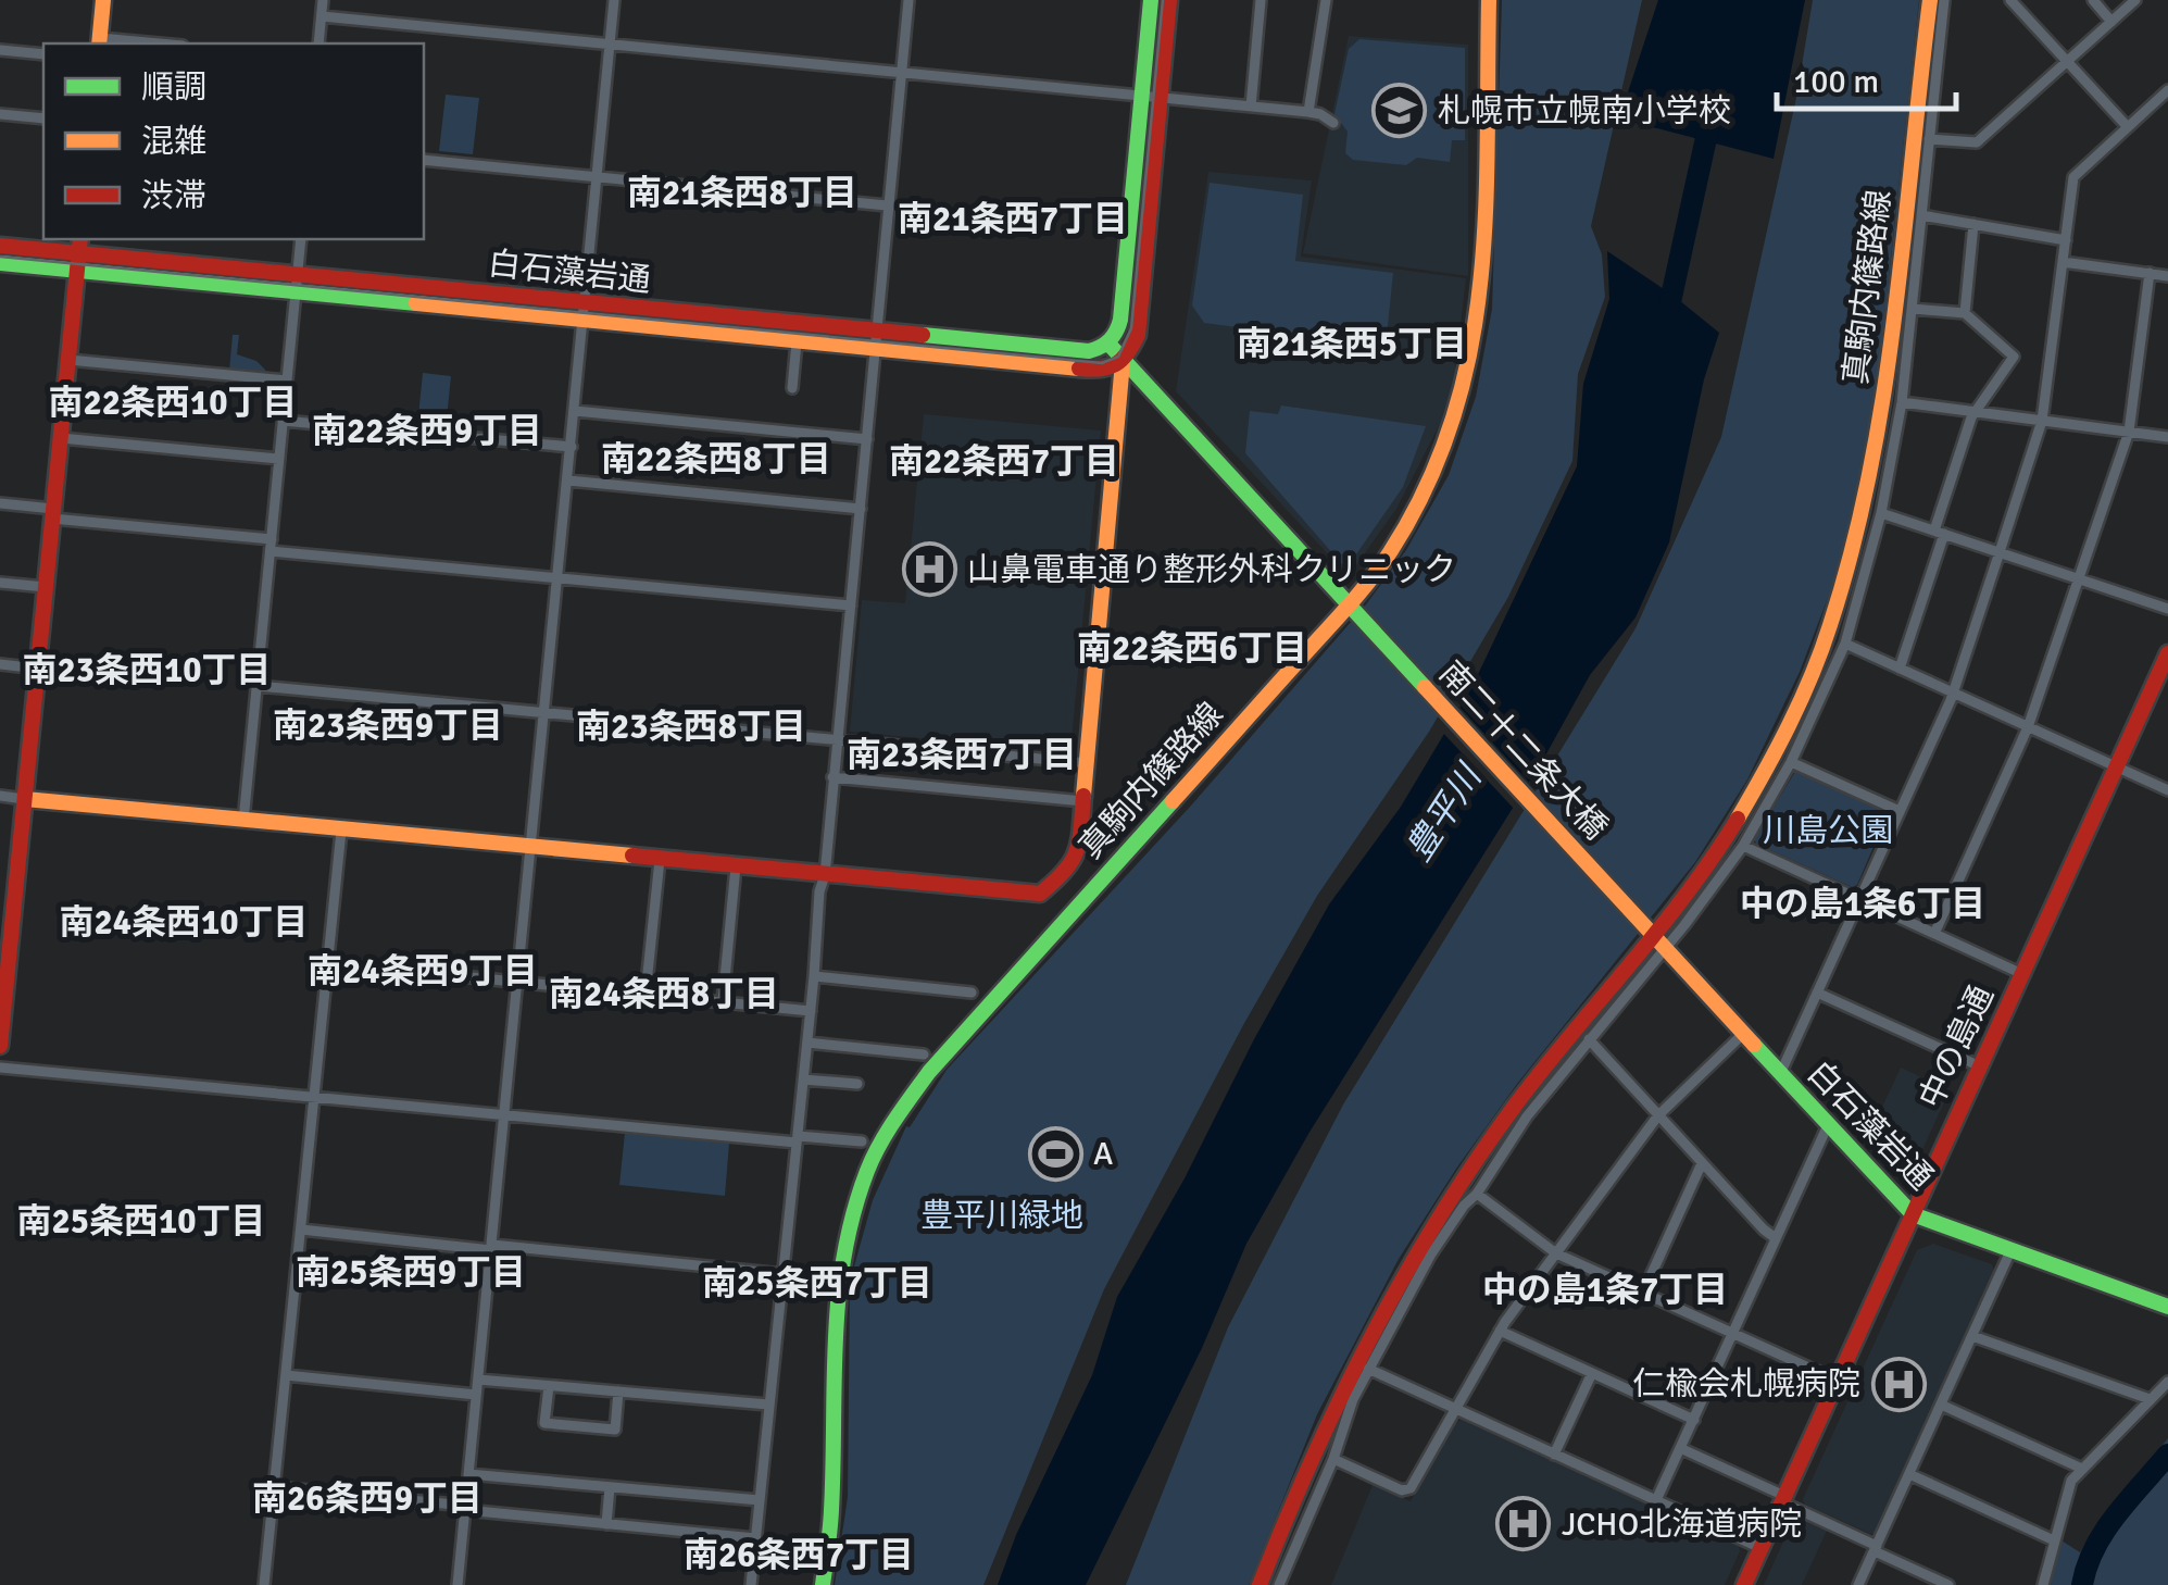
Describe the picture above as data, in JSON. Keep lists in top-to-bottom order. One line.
{"streets":{"main road":["白石藻岩通","真駒内篠路線","南二十二条大橋","中の島通"]},"crossings":[["白石藻岩通","真駒内篠路線"],["白石藻岩通","南二十二条大橋"],["白石藻岩通","中の島通"],["真駒内篠路線","南二十二条大橋"]],"districts":["南21条西8丁目","南21条西7丁目","南21条西5丁目","南22条西10丁目","南22条西9丁目","南22条西8丁目","南22条西7丁目","南22条西6丁目","南23条西10丁目","南23条西9丁目","南23条西8丁目","南23条西7丁目","中の島1条6丁目","南24条西10丁目","南24条西9丁目","南24条西8丁目","南25条西10丁目","南25条西9丁目","南25条西7丁目","中の島1条7丁目","南26条西9丁目","南26条西7丁目"],"water":["豊平川"],"parks":["川島公園","豊平川緑地"],"places":{"school or university":["札幌市立幌南小学校"],"hospital":["山鼻電車通り整形外科クリニック","仁楡会札幌病院","JCHO北海道病院"],"sports":["A"]},"legend":["順調","混雑","渋滞"],"scale_bar":"100 m"}
